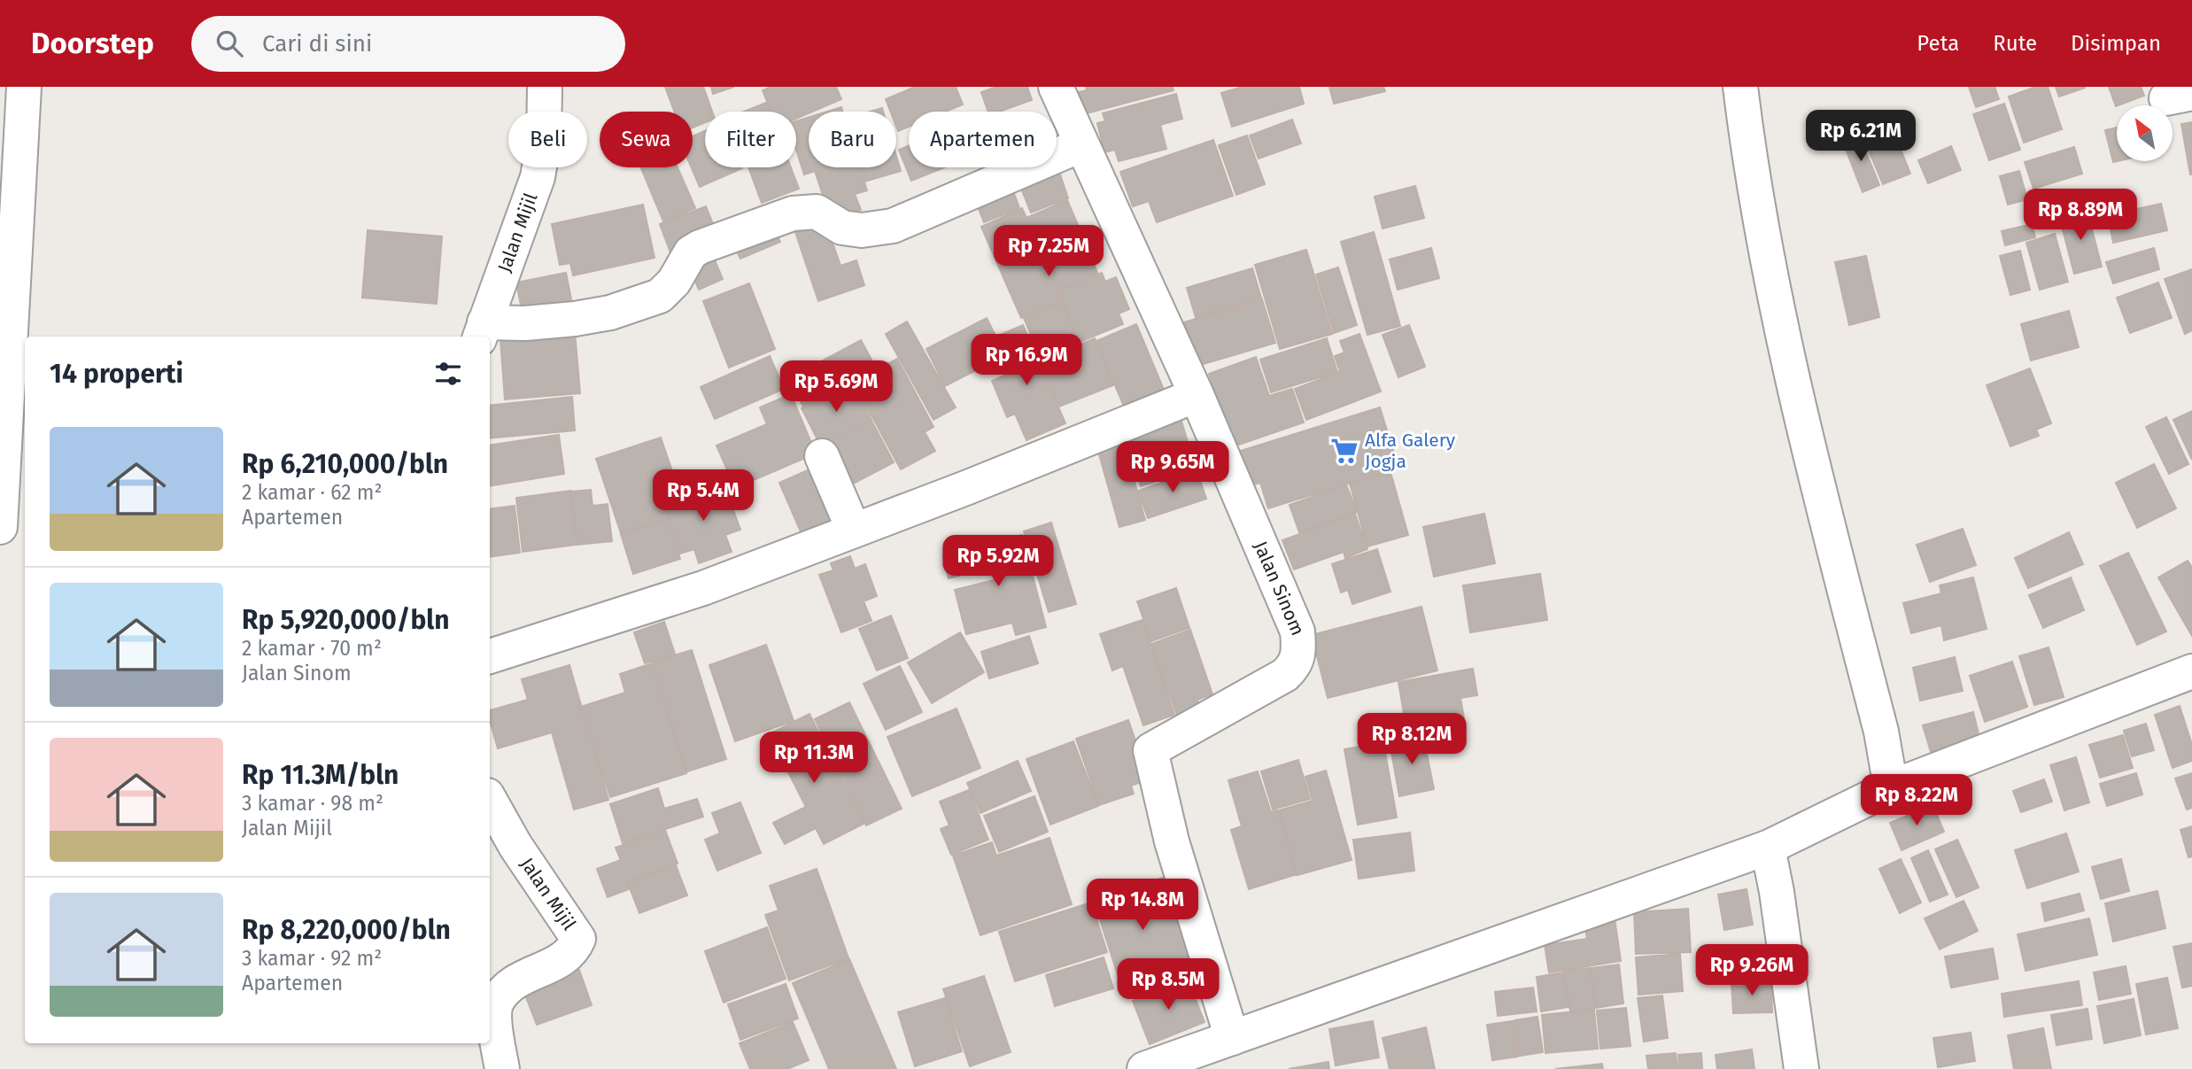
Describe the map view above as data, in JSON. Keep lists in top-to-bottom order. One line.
{"streets":{"street":["Jalan Mijil","Jalan Sinom"]},"places":{"supermarket":["Alfa Galery Jogja"]},"north":"top left","page":{"header":"Doorstep","search":"Cari di sini","nav":["Peta","Rute","Disimpan"],"price":["Rp 6.21M","Rp 8.89M","Rp 7.25M","Rp 16.9M","Rp 5.69M","Rp 9.65M","Rp 5.4M","Rp 5.92M","Rp 8.12M","Rp 11.3M","Rp 8.22M","Rp 14.8M","Rp 9.26M","Rp 8.5M"],"chip":["Beli","Sewa","Filter","Baru","Apartemen"],"heading":"14 properti","list":[{"name":"Rp 6,210,000/bln","note":"2 kamar · 62 m² · Apartemen"},{"name":"Rp 5,920,000/bln","note":"2 kamar · 70 m² · Jalan Sinom"},{"name":"Rp 11.3M/bln","note":"3 kamar · 98 m² · Jalan Mijil"},{"name":"Rp 8,220,000/bln","note":"3 kamar · 92 m² · Apartemen"}]}}
